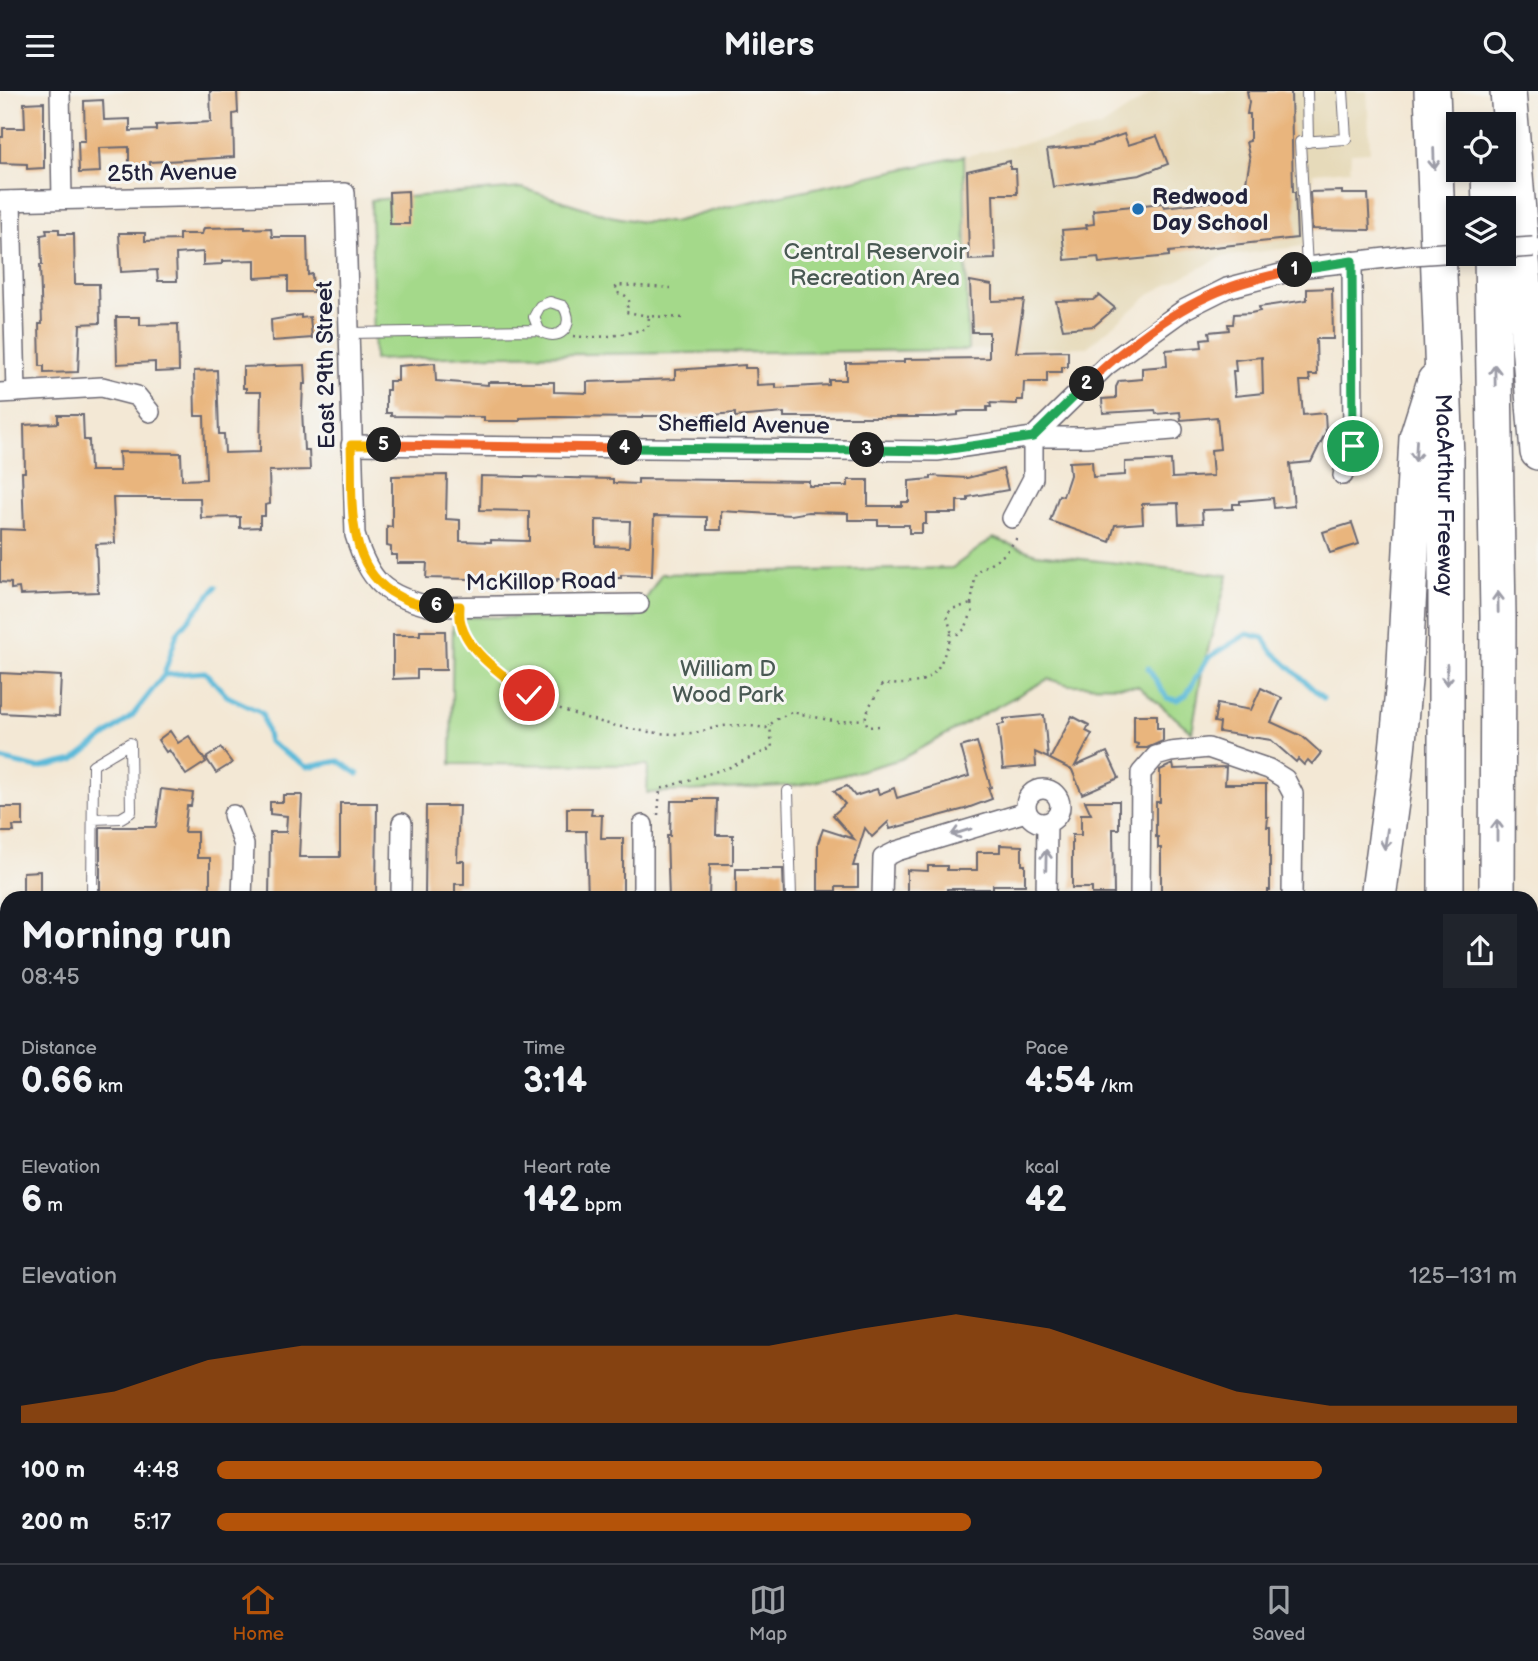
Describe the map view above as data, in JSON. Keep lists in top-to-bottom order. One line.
{"streets":{"highway":["MacArthur Freeway"],"street":["25th Avenue","East 29th Street","Sheffield Avenue","McKillop Road"]},"crossings":[["25th Avenue","East 29th Street"],["East 29th Street","Sheffield Avenue"],["East 29th Street","McKillop Road"]],"parks":["Central Reservoir Recreation Area","William D Wood Park"],"places":["Redwood Day School"],"page":{"header":"Milers","pins":["1","2","5","4","3","6"],"heading":["Morning run","08:45"],"stats":[["Distance","0.66 km"],["Time","3:14"],["Pace","4:54 /km"],["Elevation","6 m"],["Heart rate","142 bpm"],["kcal","42"]],"chart":["Elevation","125–131 m"],"list":[{"name":"100 m","note":"4:48"},{"name":"200 m","note":"5:17"}],"tabs":["Home","Map","Saved"]}}
